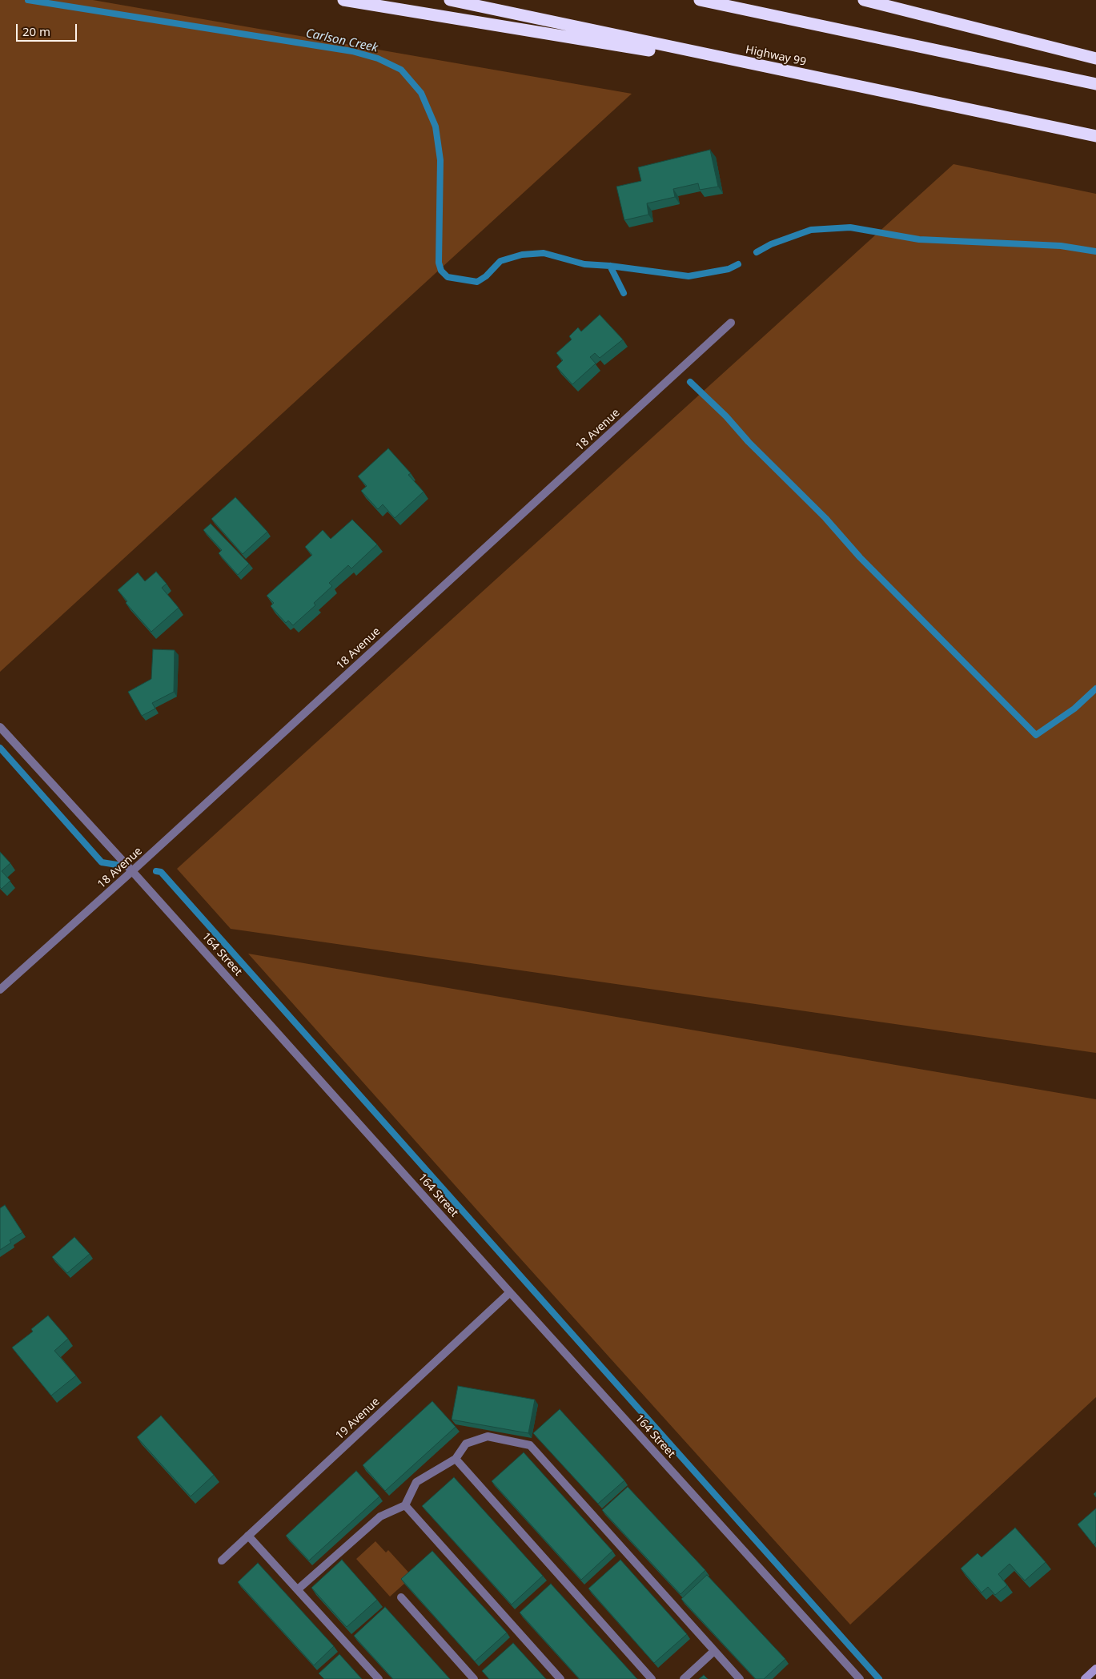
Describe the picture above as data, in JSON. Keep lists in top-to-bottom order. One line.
{"streets":{"highway":["Highway 99"],"street":["18 Avenue","164 Street","19 Avenue"]},"crossings":[["18 Avenue","164 Street"],["164 Street","19 Avenue"]],"water":["Carlson Creek"],"scale_bar":"20 m"}
